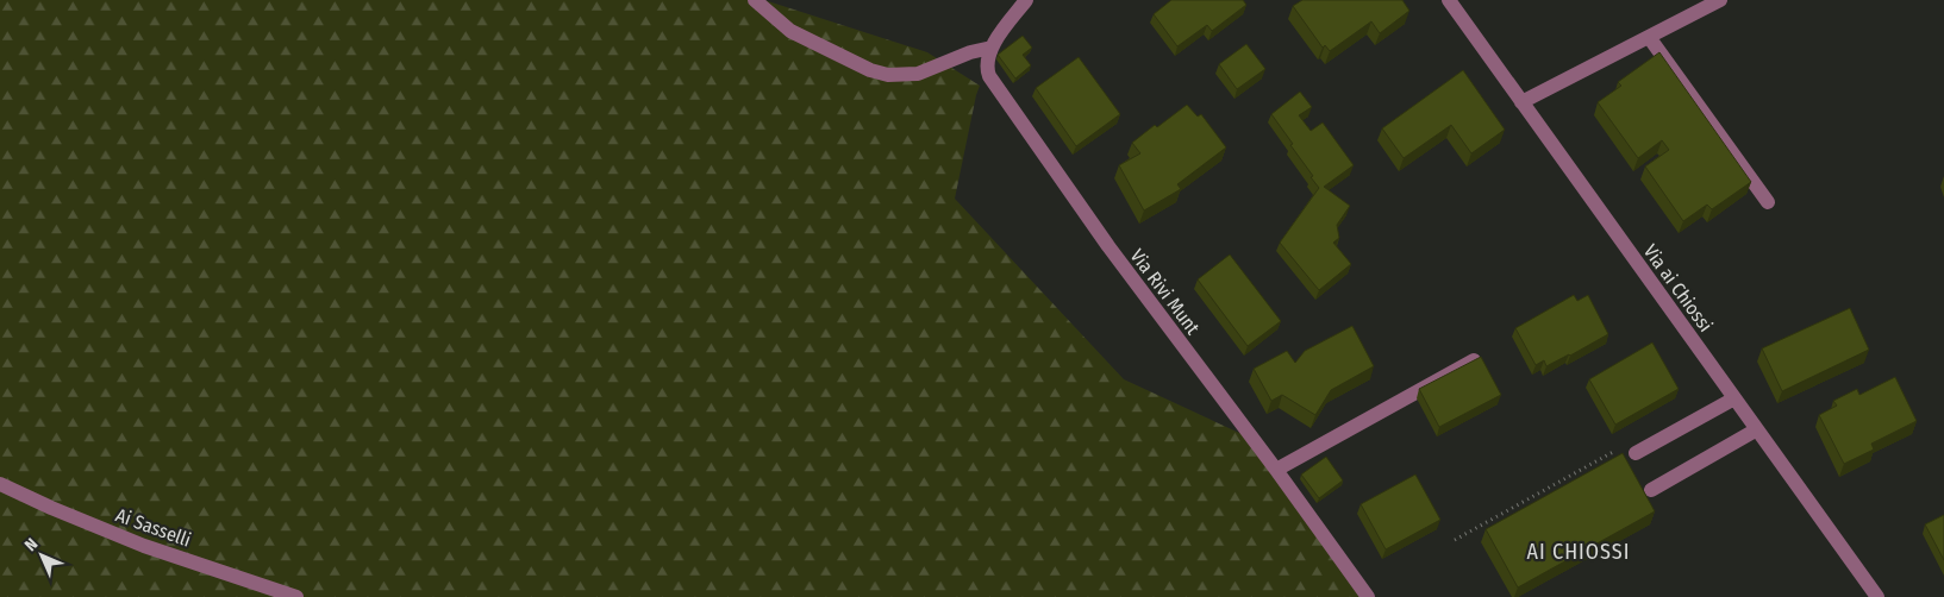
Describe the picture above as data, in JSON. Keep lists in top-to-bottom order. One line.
{"streets":{"street":["Via ai Chiossi","Via Rivi Munt","Ai Sasselli"]},"districts":["AI CHIOSSI"],"north":"top left"}
